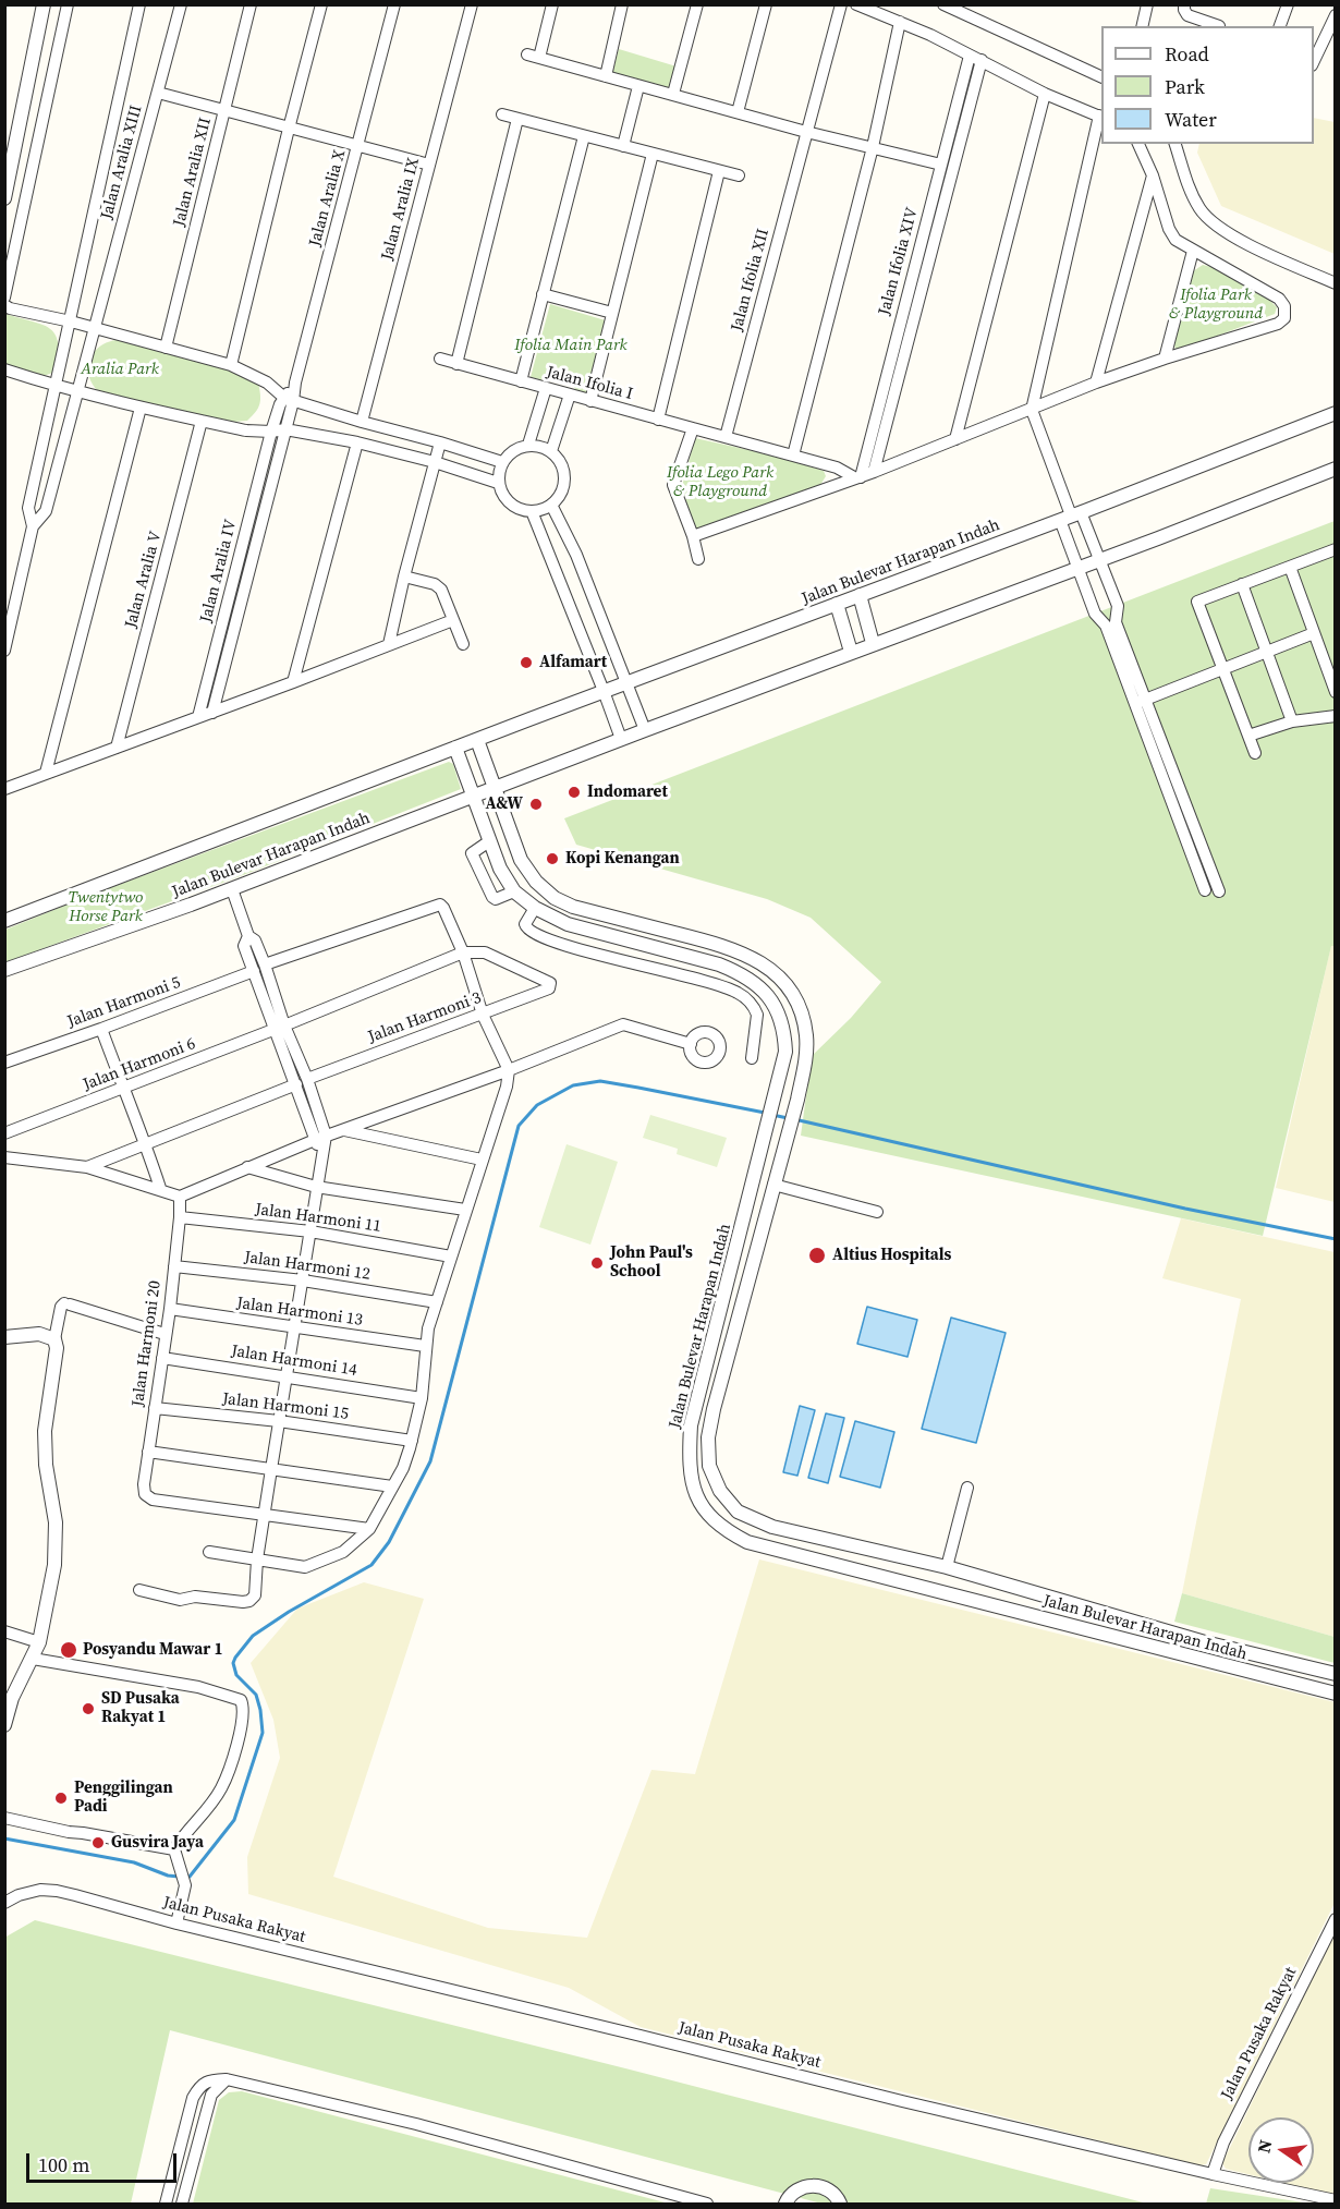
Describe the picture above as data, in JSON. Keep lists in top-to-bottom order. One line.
{"streets":{"street":["Jalan Aralia XIII","Jalan Aralia XII","Jalan Aralia X","Jalan Aralia IX","Jalan Ifolia XIV","Jalan Ifolia XII","Jalan Ifolia I","Jalan Bulevar Harapan Indah","Jalan Aralia IV","Jalan Aralia V","Jalan Harmoni 5","Jalan Harmoni 3","Jalan Harmoni 6","Jalan Harmoni 11","Jalan Harmoni 12","Jalan Harmoni 13","Jalan Harmoni 20","Jalan Harmoni 14","Jalan Harmoni 15","Jalan Pusaka Rakyat"]},"crossings":[["Jalan Aralia X","Jalan Aralia IV"],["Jalan Ifolia XIV","Jalan Ifolia I"],["Jalan Ifolia XII","Jalan Ifolia I"],["Jalan Harmoni 5","Jalan Harmoni 3"],["Jalan Harmoni 5","Jalan Harmoni 6"],["Jalan Harmoni 3","Jalan Harmoni 6"],["Jalan Harmoni 11","Jalan Harmoni 20"],["Jalan Harmoni 12","Jalan Harmoni 20"],["Jalan Harmoni 13","Jalan Harmoni 20"],["Jalan Harmoni 20","Jalan Harmoni 14"],["Jalan Harmoni 20","Jalan Harmoni 15"]],"parks":["Ifolia Park & Playground","Ifolia Main Park","Aralia Park","Ifolia Lego Park & Playground","Twentytwo Horse Park"],"places":["Alfamart","Indomaret","A&W","Kopi Kenangan","Altius Hospitals","John Paul's School","Posyandu Mawar 1","SD Pusaka Rakyat 1","Penggilingan Padi","Gusvira Jaya"],"legend":["Road","Park","Water"],"scale_bar":"100 m","north":"left"}
